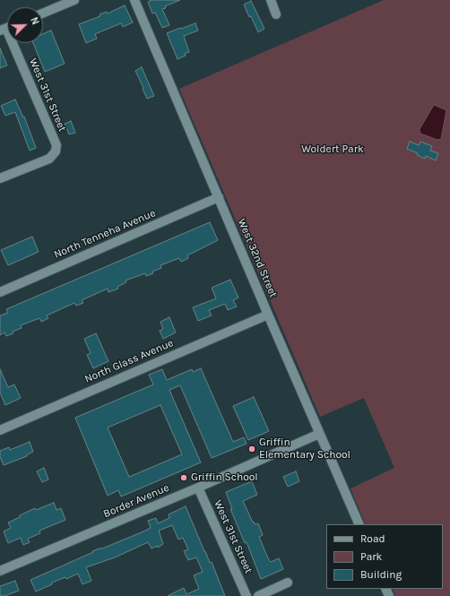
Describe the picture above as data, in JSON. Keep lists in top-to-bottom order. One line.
{"streets":{"street":["West 31st Street","North Tenneha Avenue","West 32nd Street","North Glass Avenue","Border Avenue"]},"crossings":[["West 31st Street","Border Avenue"],["North Tenneha Avenue","West 32nd Street"],["West 32nd Street","North Glass Avenue"],["West 32nd Street","Border Avenue"]],"parks":["Woldert Park"],"places":["Griffin Elementary School","Griffin School"],"legend":["Road","Park","Building"],"north":"top right"}
